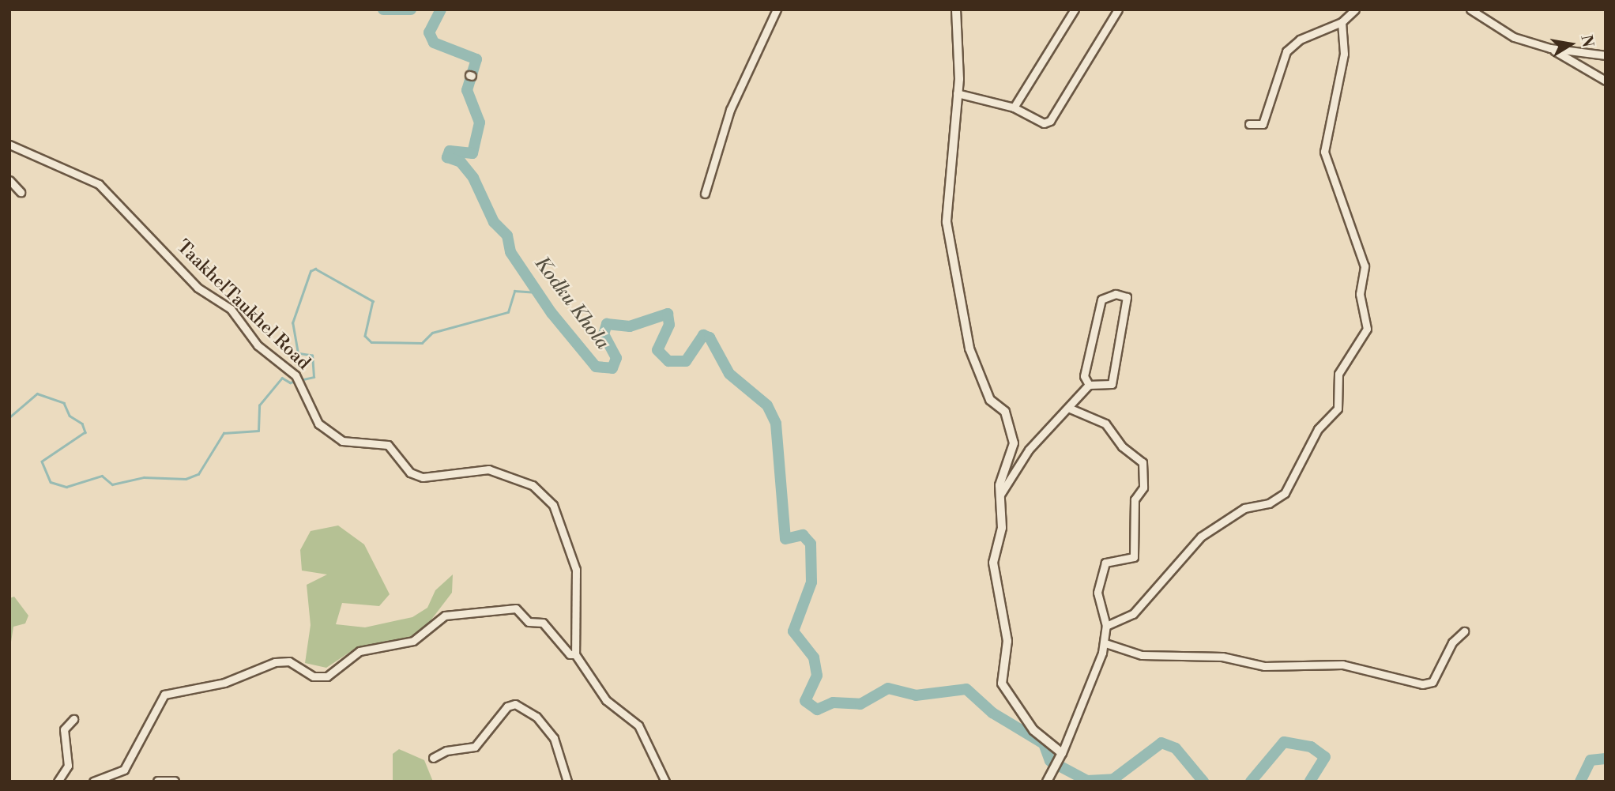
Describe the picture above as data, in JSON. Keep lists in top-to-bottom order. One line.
{"streets":{"street":["TaakhelTaukhel Road"]},"water":["Kodku Khola"],"north":"right"}
